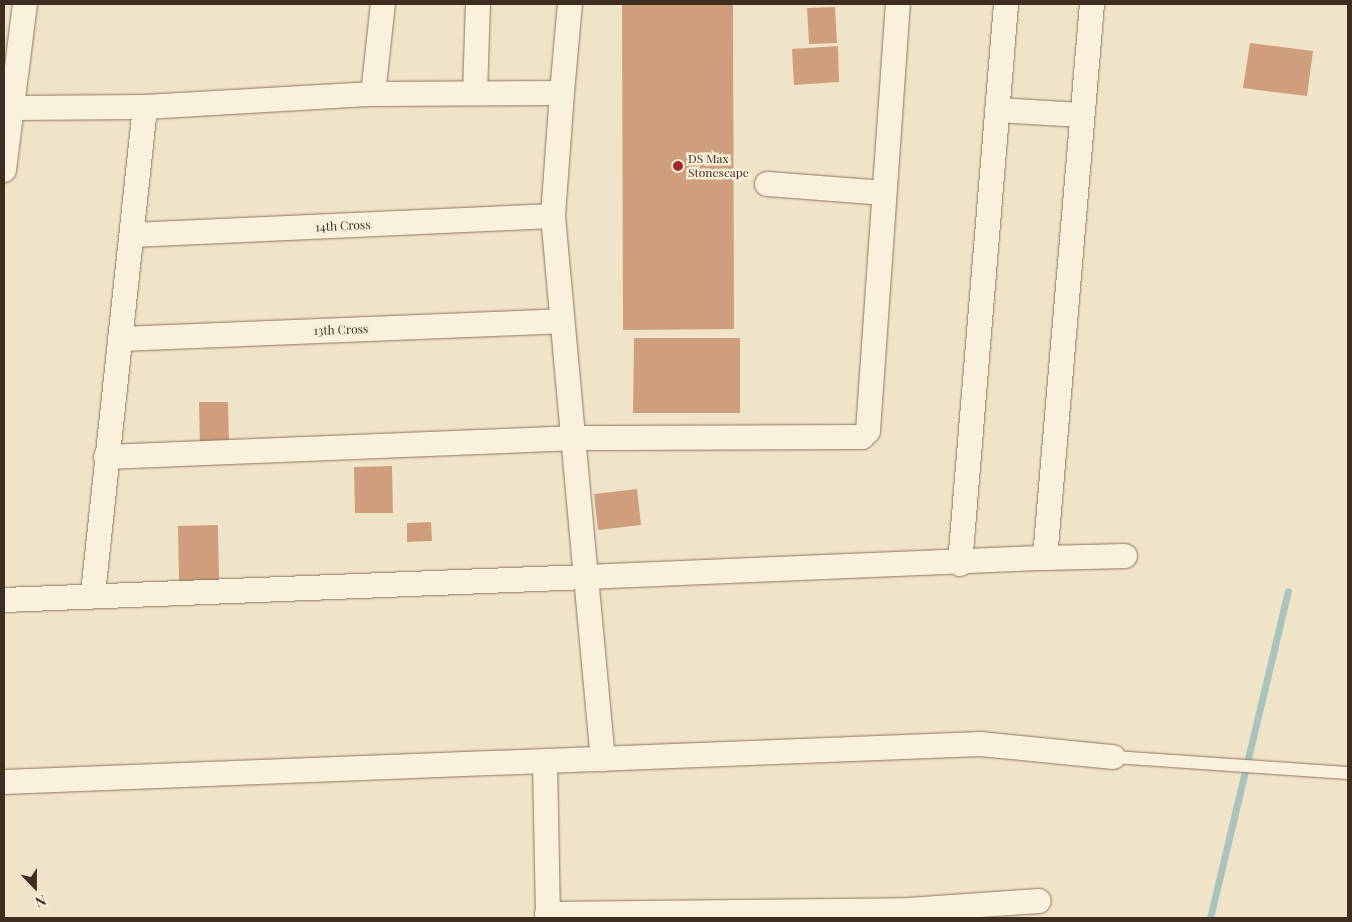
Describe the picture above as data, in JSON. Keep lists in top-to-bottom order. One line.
{"streets":{"street":["14th Cross","13th Cross"]},"places":["DS Max Stonescape"],"north":"bottom"}
